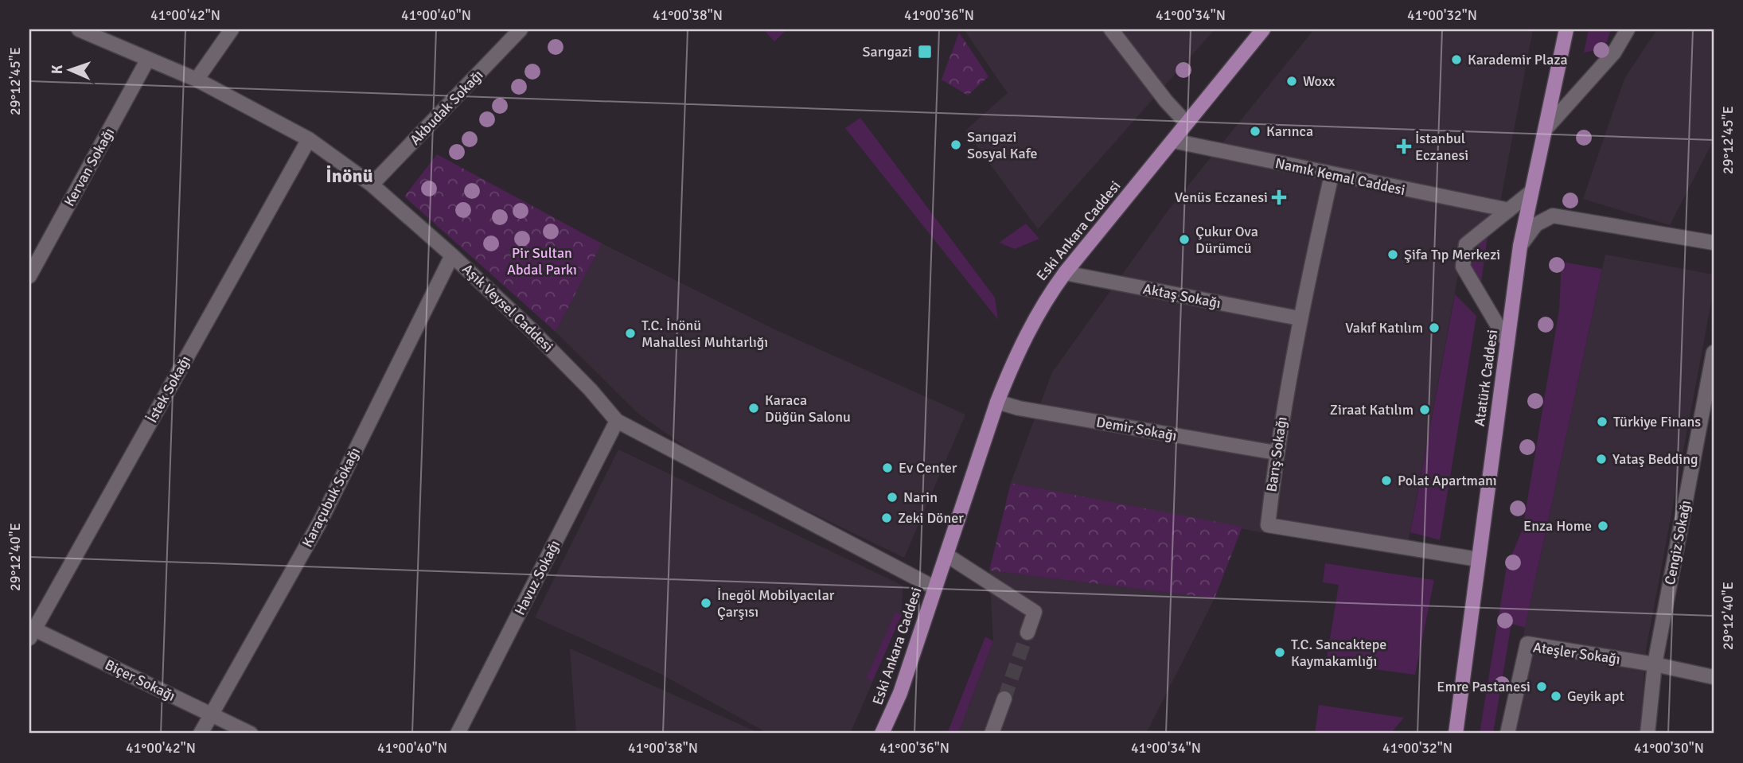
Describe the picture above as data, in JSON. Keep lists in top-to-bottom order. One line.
{"streets":{"main road":["Eski Ankara Caddesi","Atatürk Caddesi"],"street":["Akbudak Sokağı","Kervan Sokağı","Namık Kemal Caddesi","Aktaş Sokağı","Aşık Veysel Caddesi","İstek Sokağı","Demir Sokağı","Barış Sokağı","Karaçubuk Sokağı","Cengiz Sokağı","Havuz Sokağı","Ateşler Sokağı","Biçer Sokağı"]},"crossings":[["Akbudak Sokağı","Aşık Veysel Caddesi"],["Kervan Sokağı","Aşık Veysel Caddesi"],["Namık Kemal Caddesi","Eski Ankara Caddesi"],["Namık Kemal Caddesi","Barış Sokağı"],["Eski Ankara Caddesi","Aktaş Sokağı"],["Eski Ankara Caddesi","Aşık Veysel Caddesi"],["Eski Ankara Caddesi","Demir Sokağı"],["Aktaş Sokağı","Barış Sokağı"],["Aşık Veysel Caddesi","İstek Sokağı"],["Aşık Veysel Caddesi","Karaçubuk Sokağı"],["Aşık Veysel Caddesi","Havuz Sokağı"],["Atatürk Caddesi","Barış Sokağı"],["İstek Sokağı","Biçer Sokağı"],["Demir Sokağı","Barış Sokağı"],["Karaçubuk Sokağı","Biçer Sokağı"],["Cengiz Sokağı","Ateşler Sokağı"]],"districts":["İnönü"],"parks":["Pir Sultan Abdal Parkı"],"places":{"transit":["Sarıgazi"],"other":["Karademir Plaza","Woxx","Karınca","Sarıgazi Sosyal Kafe","Çukur Ova Dürümcü","Şifa Tıp Merkezi","Vakıf Katılım","T.C. İnönü Mahallesi Muhtarlığı","Karaca Düğün Salonu","Ziraat Katılım","Türkiye Finans","Yataş Bedding","Ev Center","Polat Apartmanı","Narin","Zeki Döner","Enza Home","İnegöl Mobilyacılar Çarşısı","T.C. Sancaktepe Kaymakamlığı","Emre Pastanesi","Geyik apt"],"health":["İstanbul Eczanesi","Venüs Eczanesi"]},"north":"left","coordinates":["41°00'42\"N","41°00'40\"N","41°00'38\"N","41°00'36\"N","41°00'34\"N","41°00'32\"N","29°12'45\"E","29°12'40\"E","41°00'30\"N"]}
